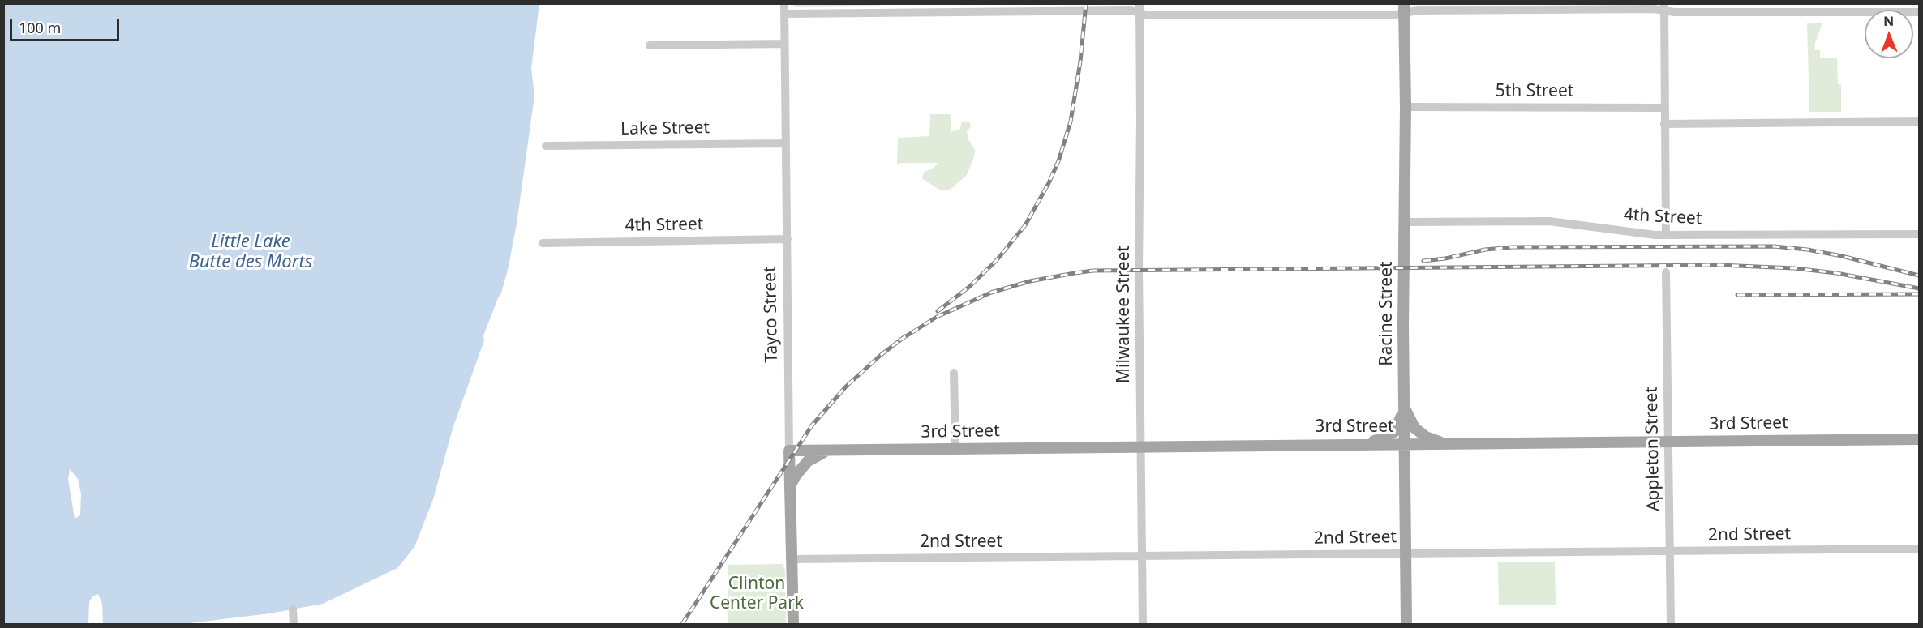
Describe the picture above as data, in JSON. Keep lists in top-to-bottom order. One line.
{"streets":{"main road":["Racine Street","Tayco Street","3rd Street"],"street":["5th Street","Lake Street","4th Street","Milwaukee Street","Appleton Street","2nd Street"]},"crossings":[["5th Street","Racine Street"],["Lake Street","Tayco Street"],["4th Street","Racine Street"],["4th Street","Tayco Street"],["Racine Street","3rd Street"],["Racine Street","2nd Street"],["Tayco Street","3rd Street"],["Tayco Street","2nd Street"],["Milwaukee Street","3rd Street"],["Milwaukee Street","2nd Street"],["3rd Street","Appleton Street"],["Appleton Street","2nd Street"]],"water":["Little Lake Butte des Morts"],"parks":["Clinton Center Park"],"scale_bar":"100 m","north":"top"}
